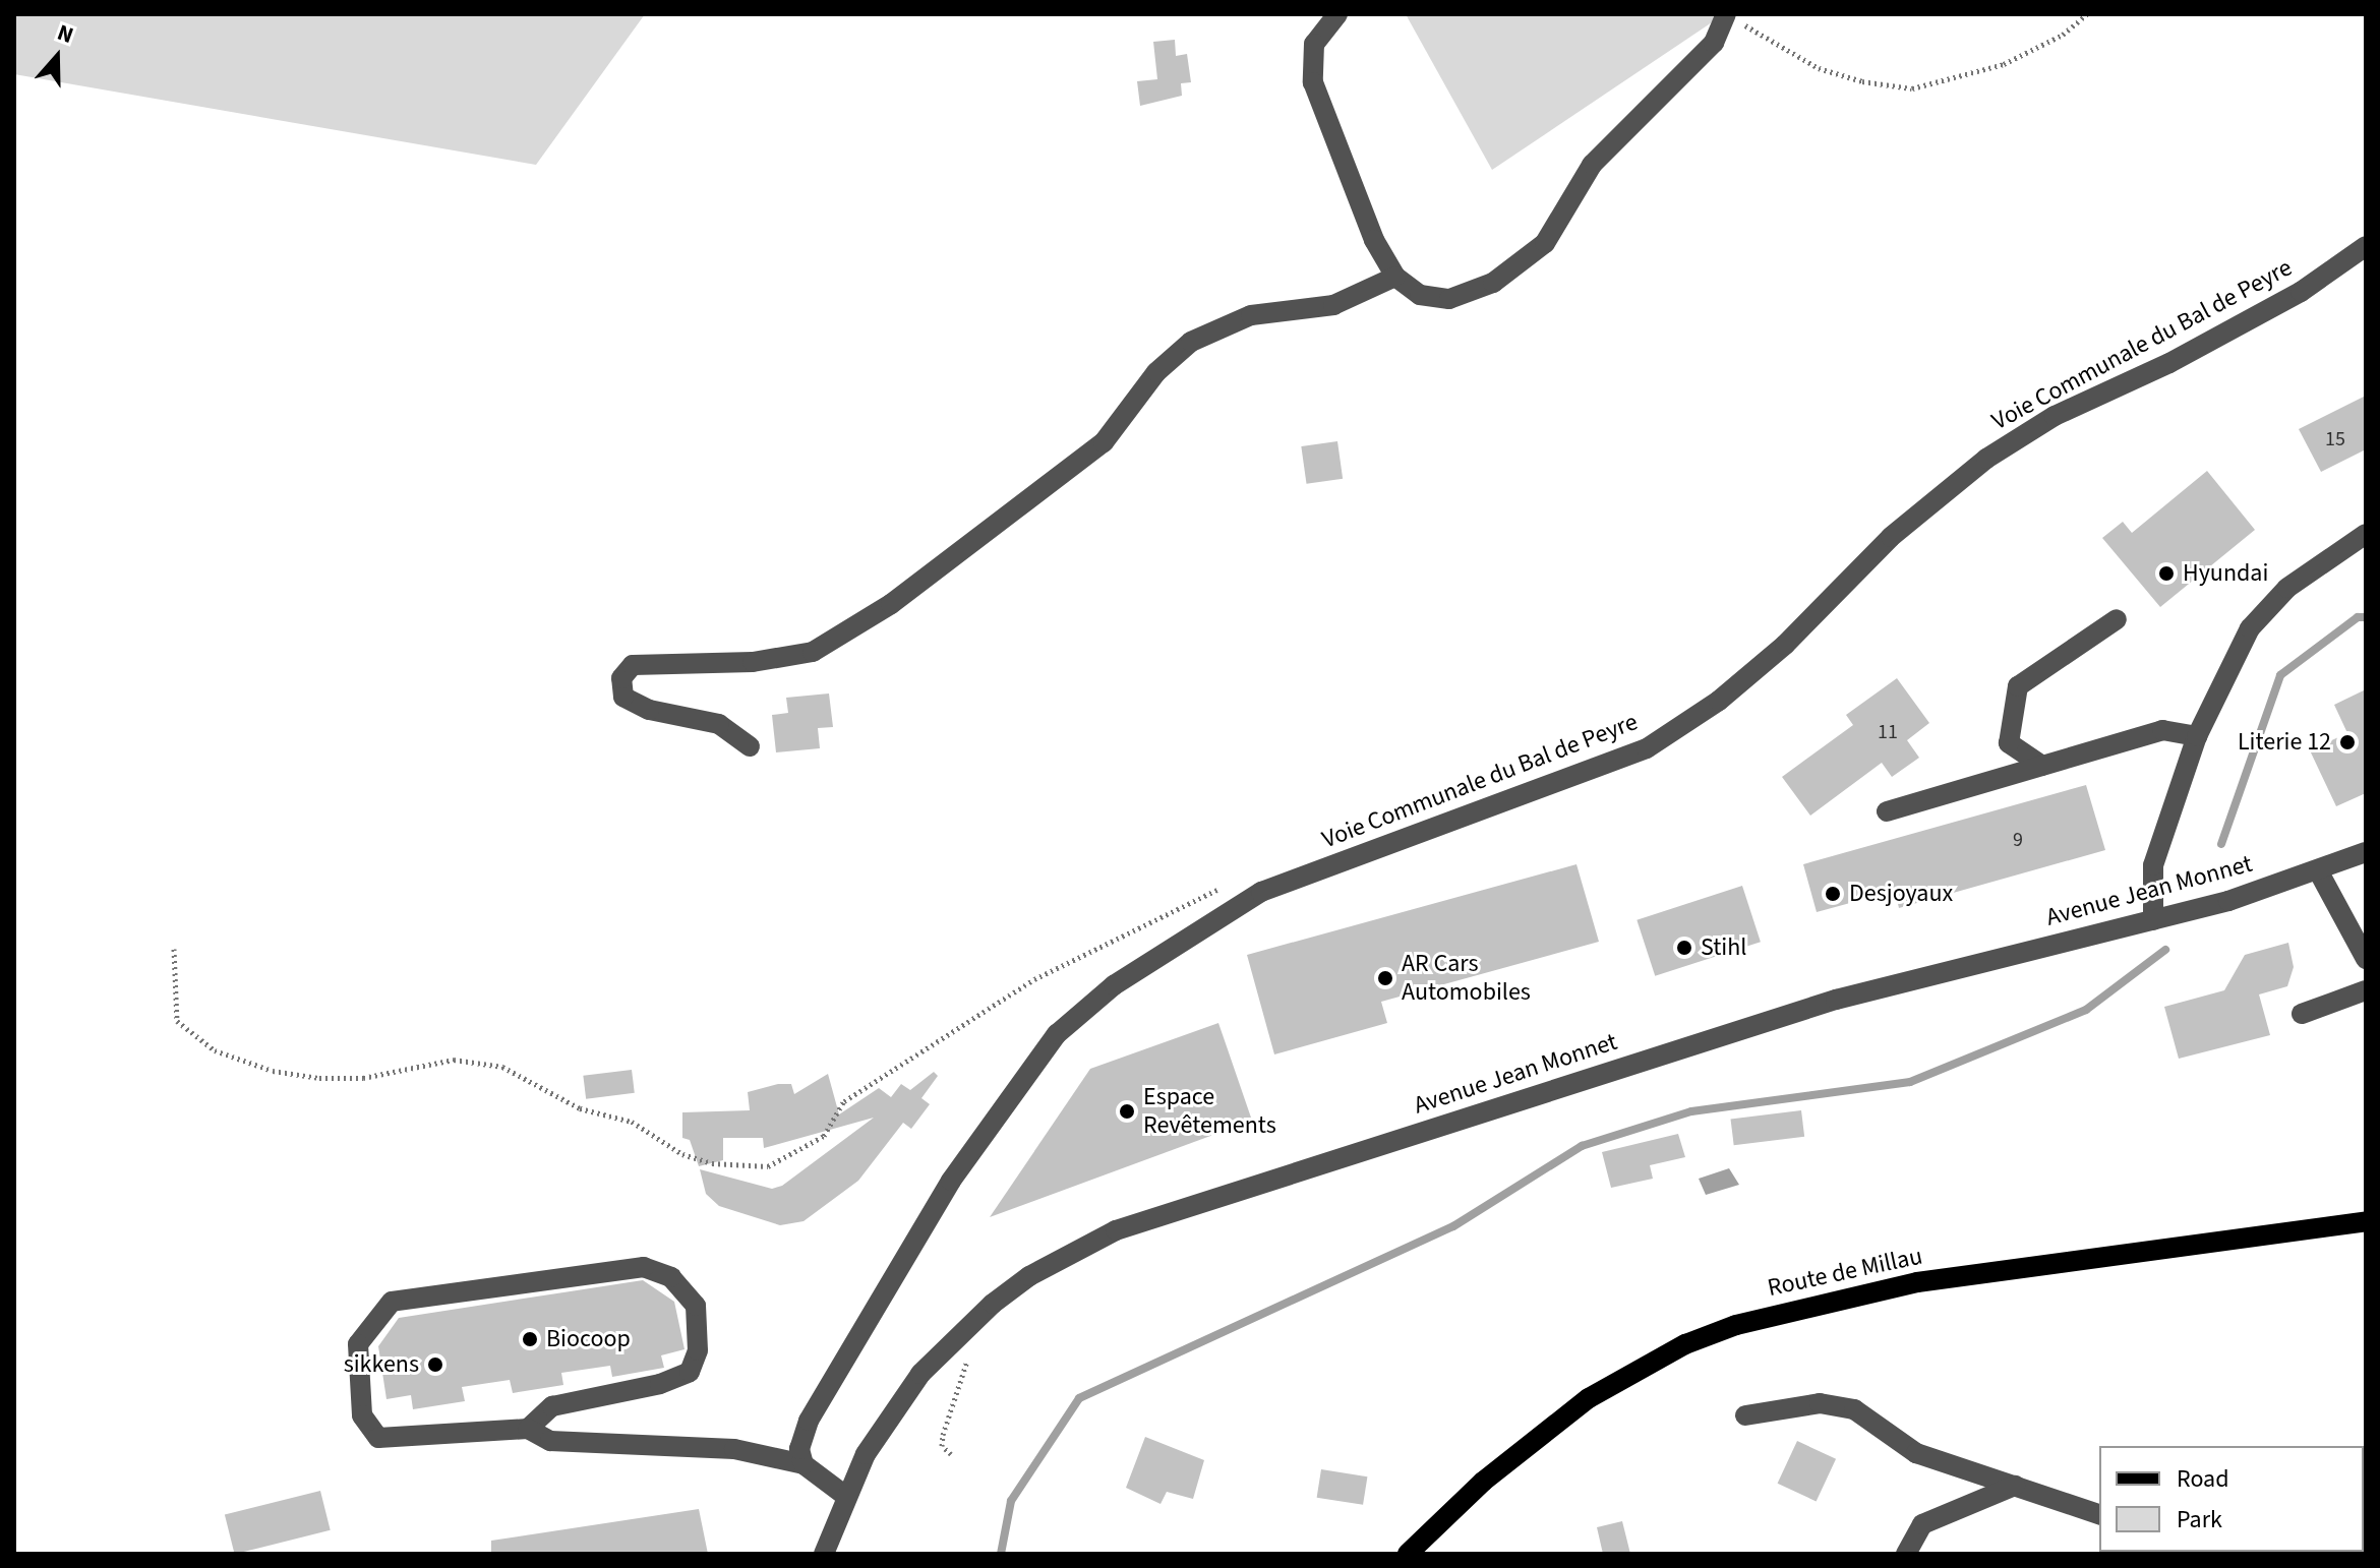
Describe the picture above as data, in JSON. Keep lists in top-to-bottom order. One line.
{"streets":{"main road":["Route de Millau"],"street":["Voie Communale du Bal de Peyre","Avenue Jean Monnet"]},"places":["Hyundai","Literie 12","Desjoyaux","Stihl","AR Cars Automobiles","Espace Revêtements","Biocoop","sikkens"],"house_numbers":["15","11","9"],"legend":["Road","Park"],"north":"top"}
